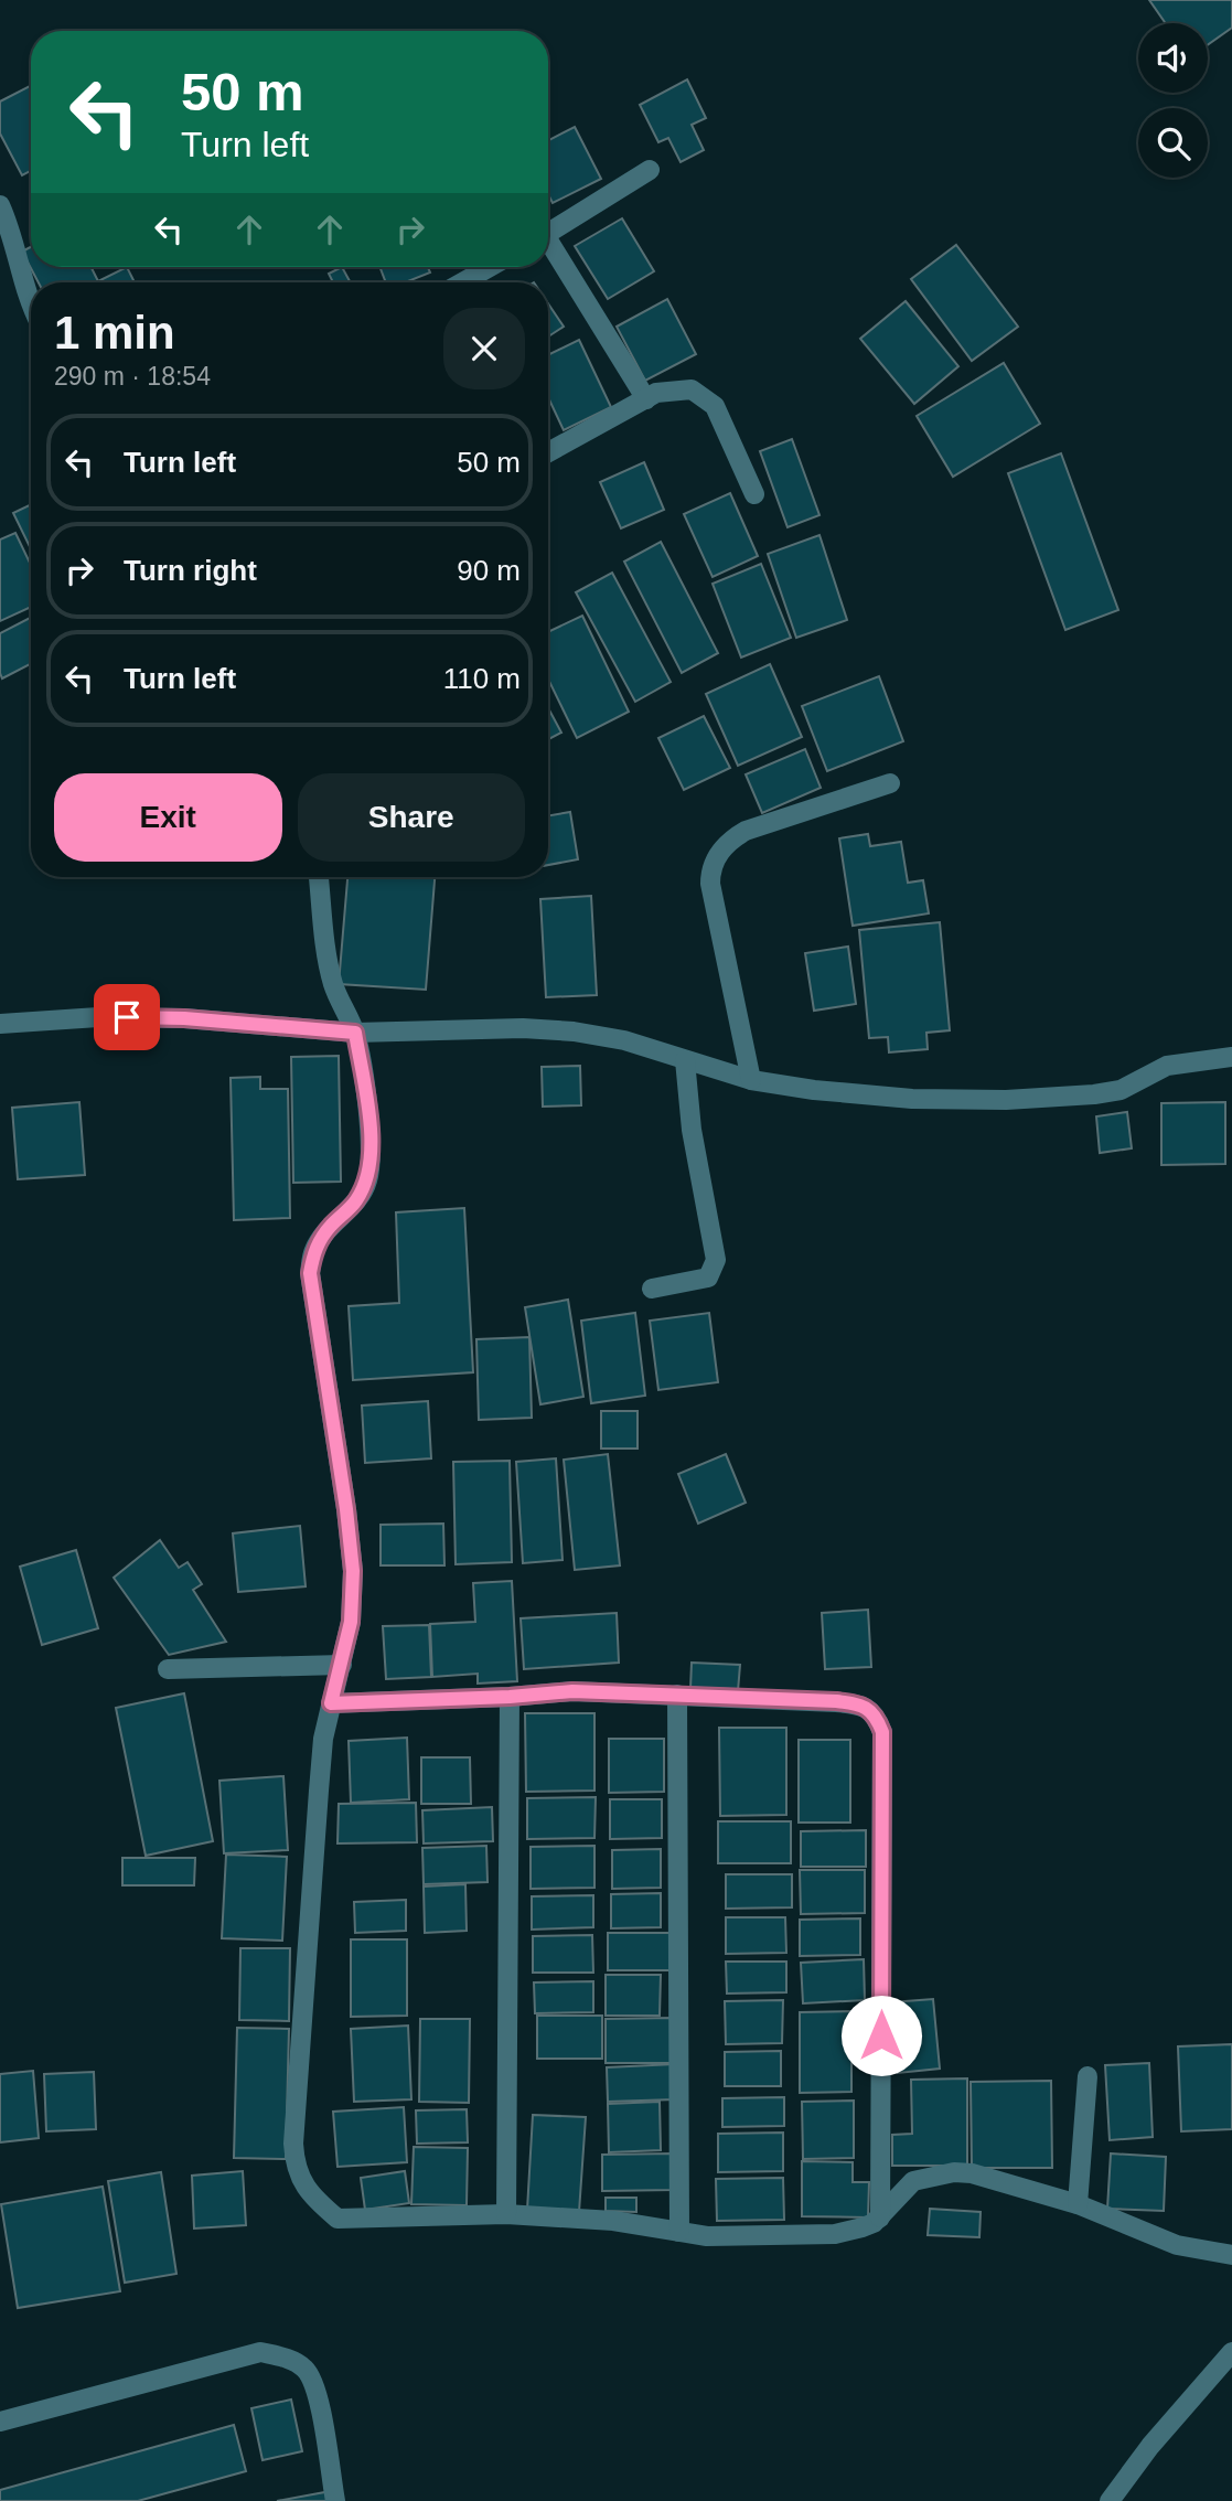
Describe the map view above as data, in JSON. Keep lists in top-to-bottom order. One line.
{"page":{"turn":["50 m","Turn left"],"heading":["1 min","290 m · 18:54"],"list":[{"name":"Turn left","value":"50 m"},{"name":"Turn right","value":"90 m"},{"name":"Turn left","value":"110 m"}],"buttons":["Exit","Share"]}}
